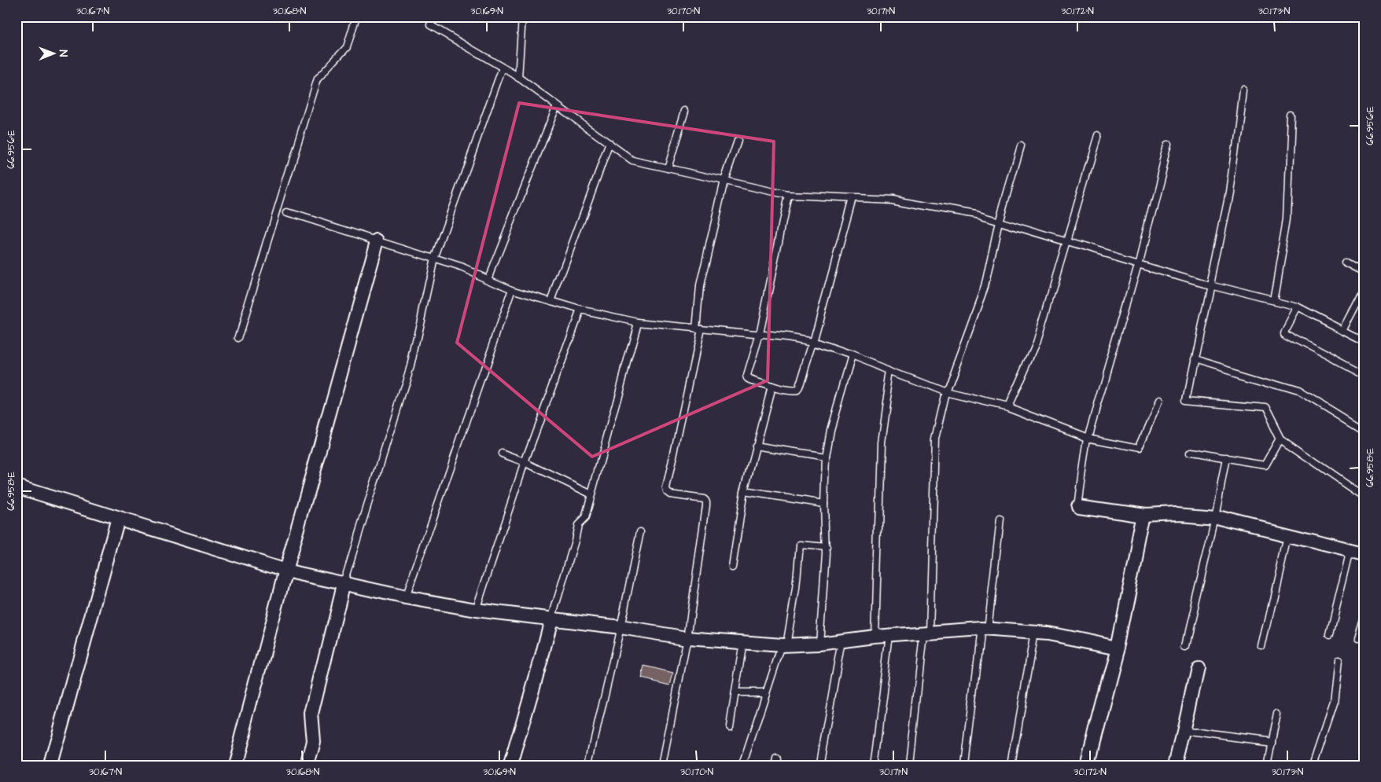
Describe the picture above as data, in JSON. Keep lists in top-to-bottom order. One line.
{"north":"right","coordinates":["30.167°N","30.168°N","30.169°N","30.170°N","30.171°N","30.172°N","30.173°N","66.956°E","66.958°E"]}
